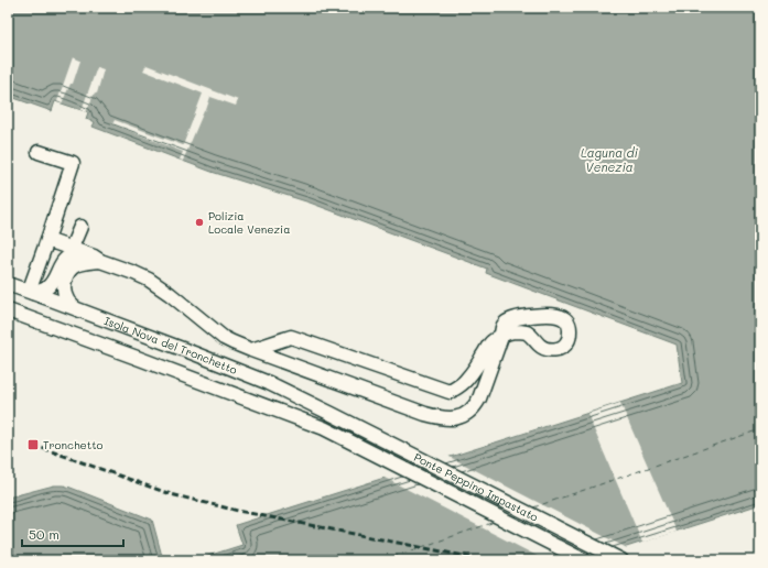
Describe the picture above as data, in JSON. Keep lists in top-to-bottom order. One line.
{"streets":{"street":["Isola Nova del Tronchetto","Ponte Peppino Impastato"]},"crossings":[["Isola Nova del Tronchetto","Ponte Peppino Impastato"]],"water":["Laguna di Venezia"],"places":{"other":["Polizia Locale Venezia"],"transit":["Tronchetto"]},"scale_bar":"50 m"}
